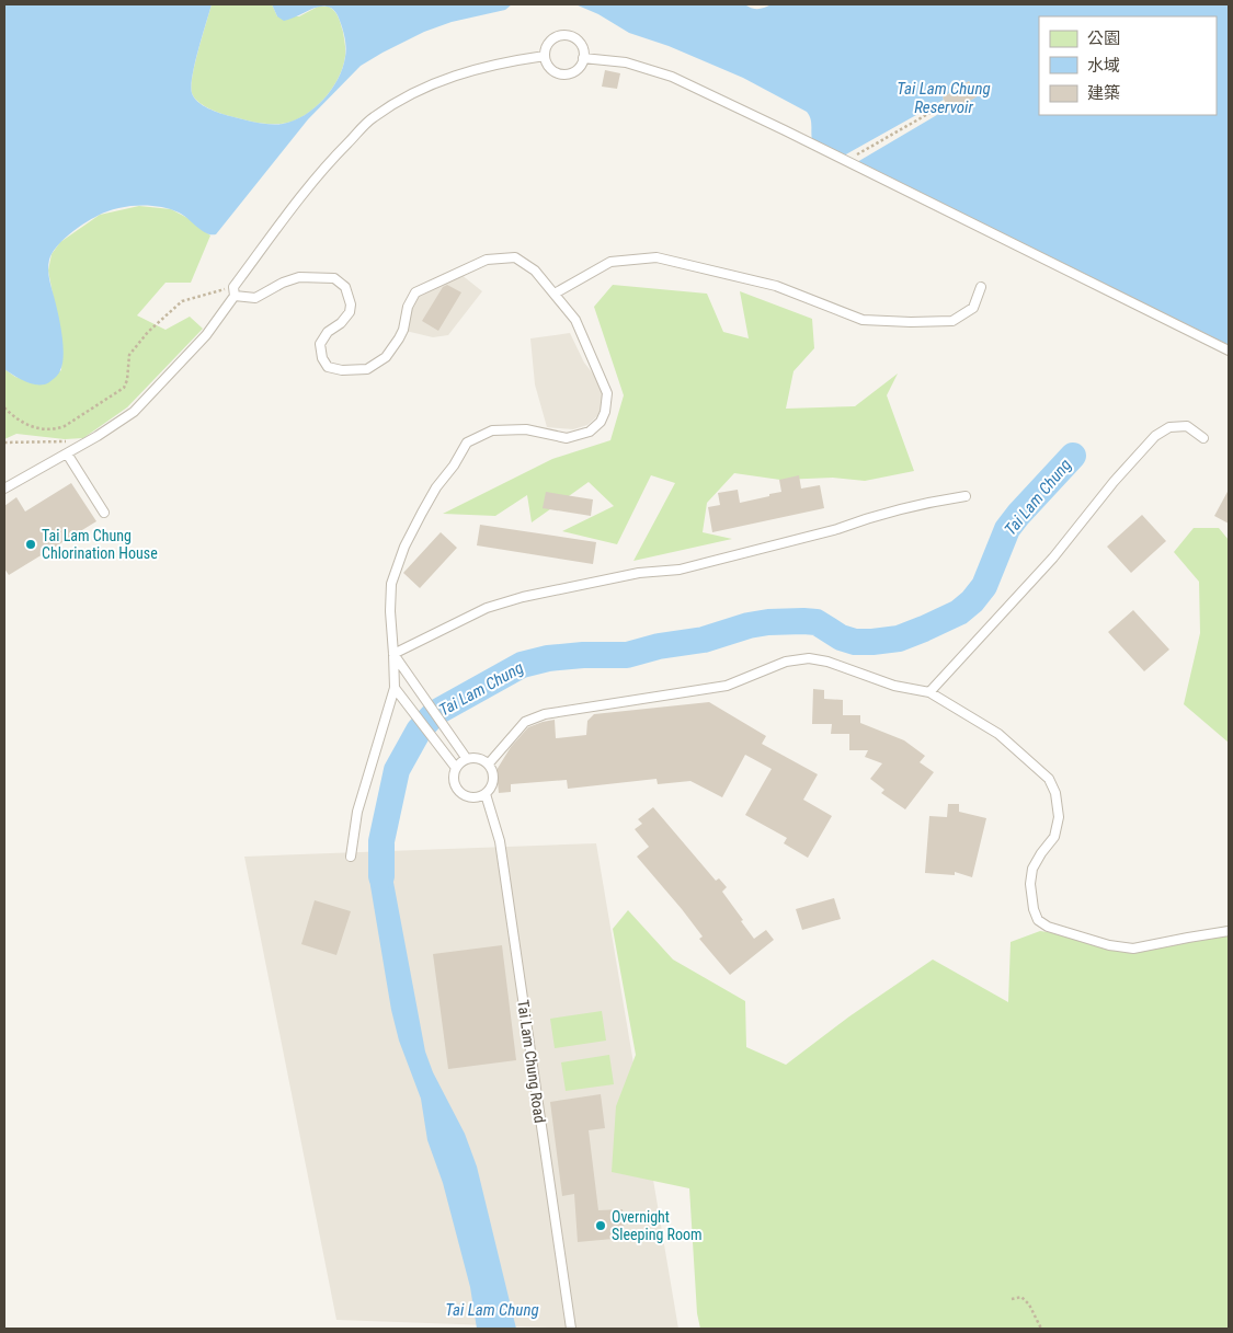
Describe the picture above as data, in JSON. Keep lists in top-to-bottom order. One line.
{"streets":{"lane":["Tai Lam Chung Road"]},"water":["Tai Lam Chung Reservoir","Tai Lam Chung"],"places":["Tai Lam Chung Chlorination House","Overnight Sleeping Room"],"legend":["公園","水域","建築"]}
